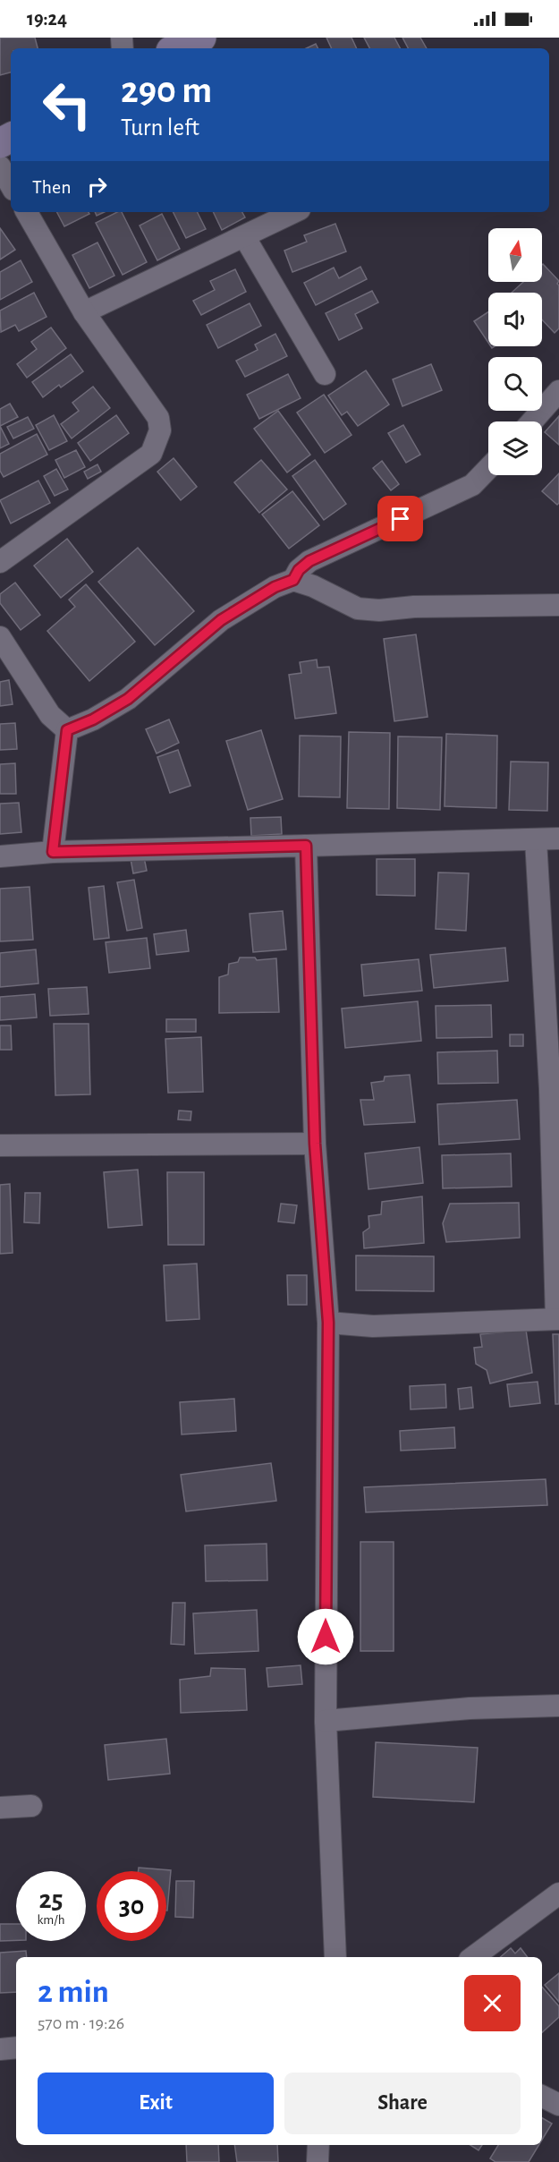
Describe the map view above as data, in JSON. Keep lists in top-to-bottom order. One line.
{"north":"top","page":{"status":"19:24","turn":["290 m","Turn left"],"then":"Then","speed":"25 km/h","limit":"30","heading":["2 min","570 m · 19:26"],"buttons":["Exit","Share"]}}
